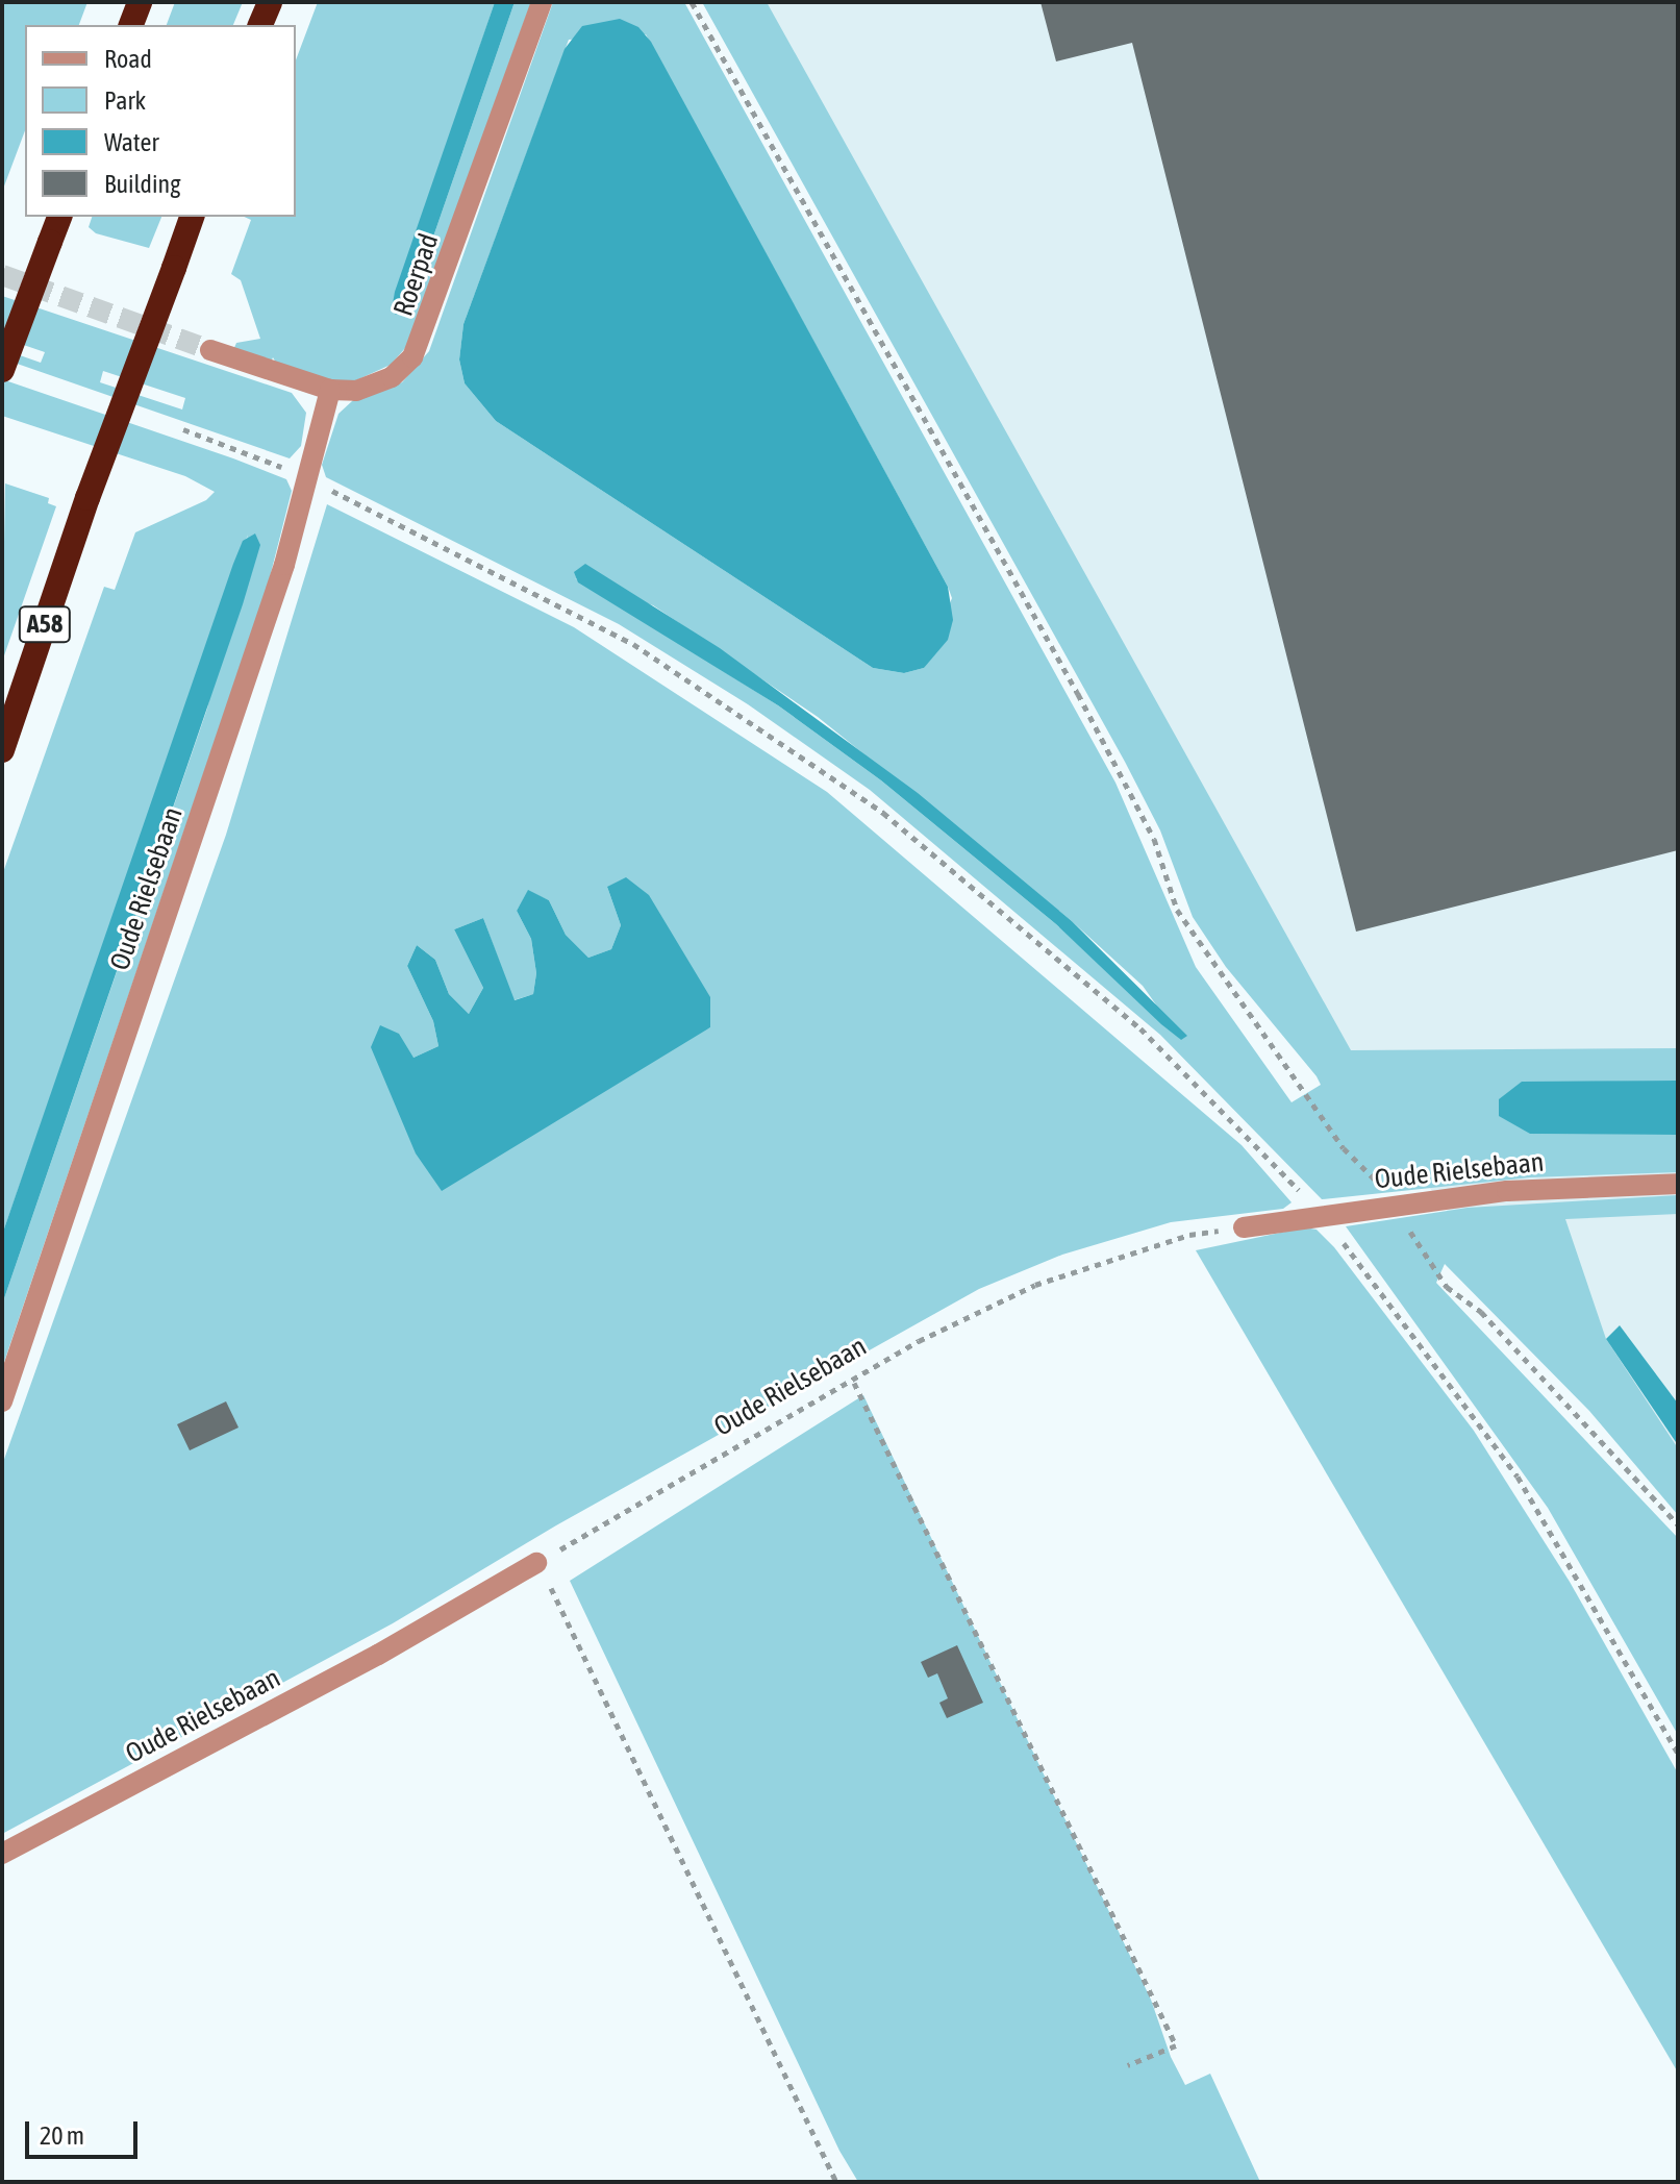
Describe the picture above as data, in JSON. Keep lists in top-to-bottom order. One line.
{"streets":{"highway":["A58"],"street":["Roerpad","Oude Rielsebaan"]},"crossings":[["Roerpad","Oude Rielsebaan"]],"legend":["Road","Park","Water","Building"],"scale_bar":"20 m"}
